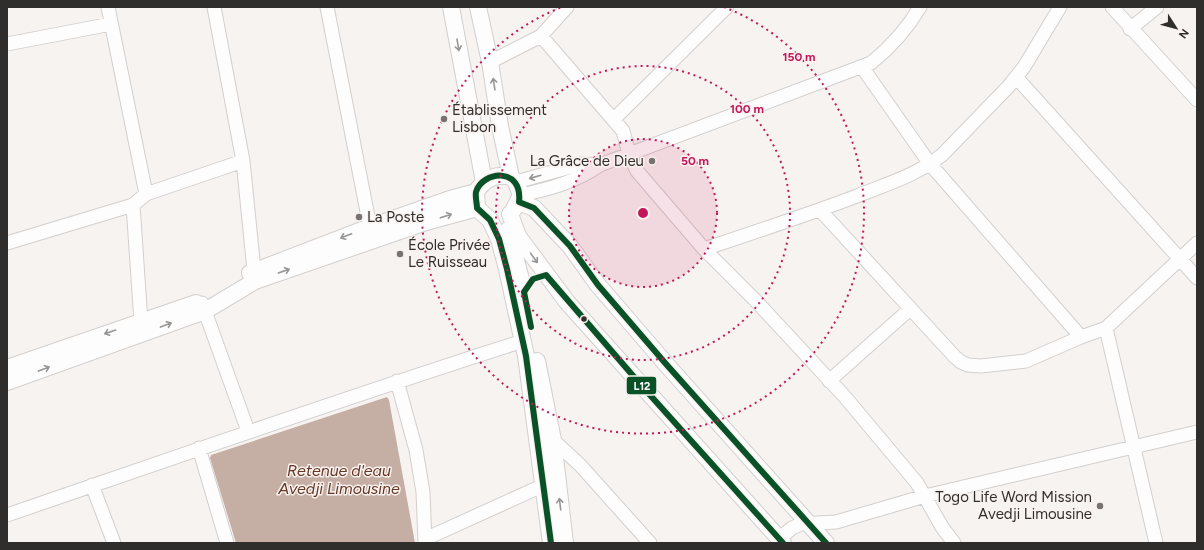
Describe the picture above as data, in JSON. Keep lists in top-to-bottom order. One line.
{"water":["Retenue d'eau Avedji Limousine"],"places":["Établissement Lisbon","La Grâce de Dieu","La Poste","École Privée Le Ruisseau","Togo Life Word Mission Avedji Limousine"],"lines":["transit line L12"],"north":"bottom right","rings":["150 m","100 m","50 m"]}
